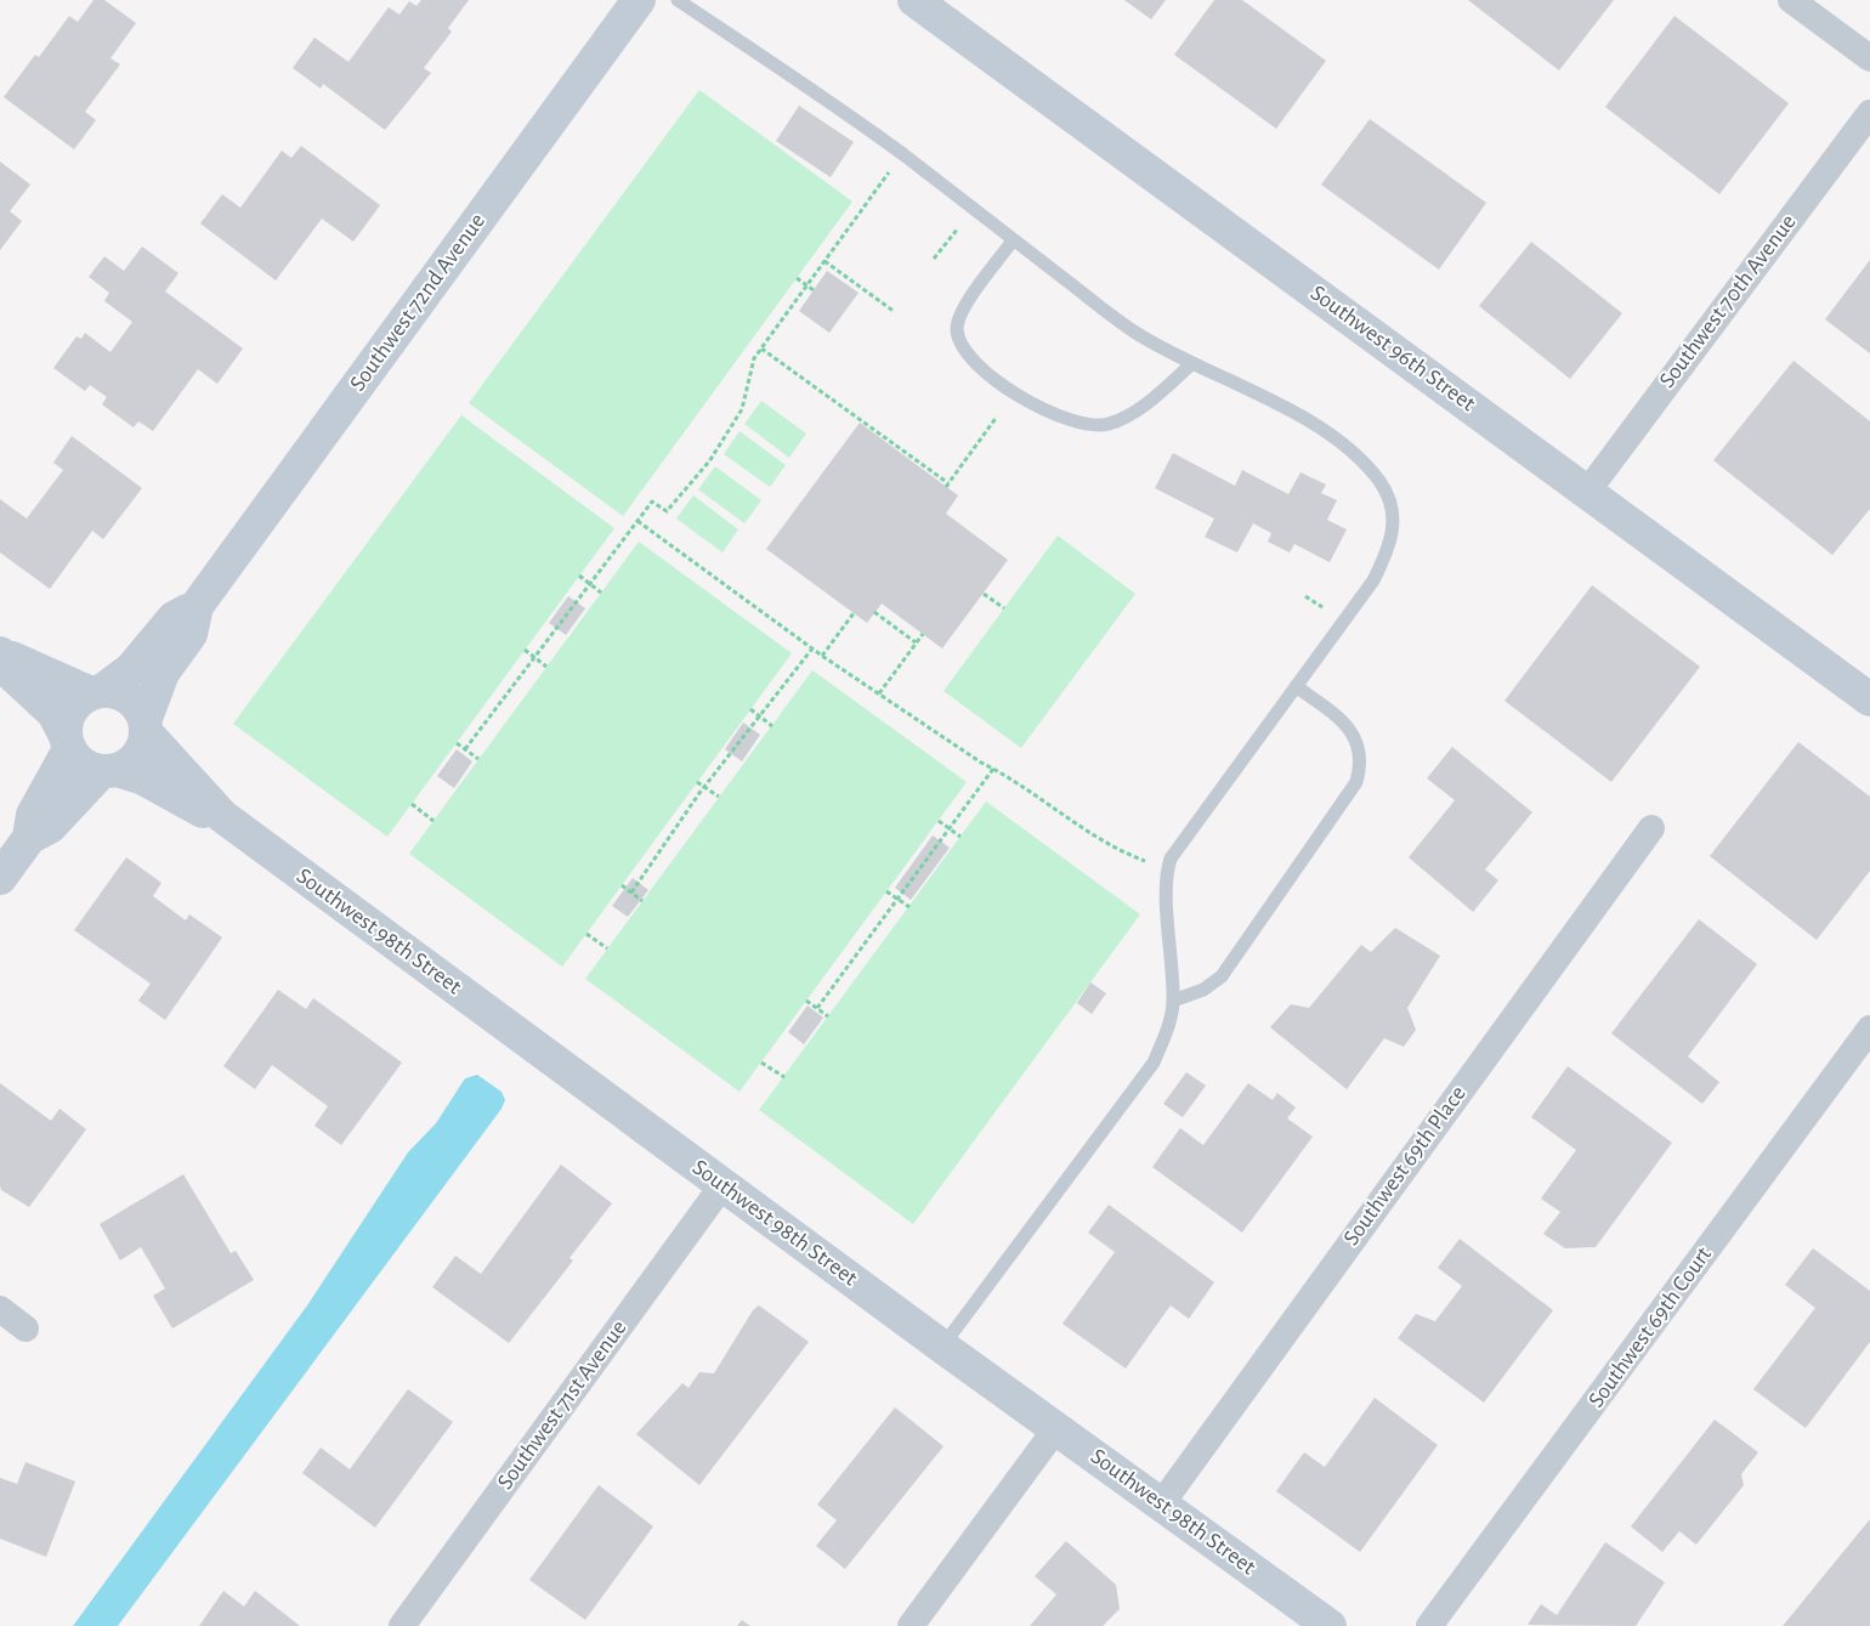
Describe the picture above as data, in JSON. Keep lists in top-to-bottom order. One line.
{"streets":{"street":["Southwest 70th Avenue","Southwest 72nd Avenue","Southwest 96th Street","Southwest 98th Street","Southwest 69th Place","Southwest 69th Court","Southwest 71st Avenue"]},"crossings":[["Southwest 70th Avenue","Southwest 96th Street"],["Southwest 72nd Avenue","Southwest 98th Street"],["Southwest 98th Street","Southwest 69th Place"],["Southwest 98th Street","Southwest 71st Avenue"]]}
